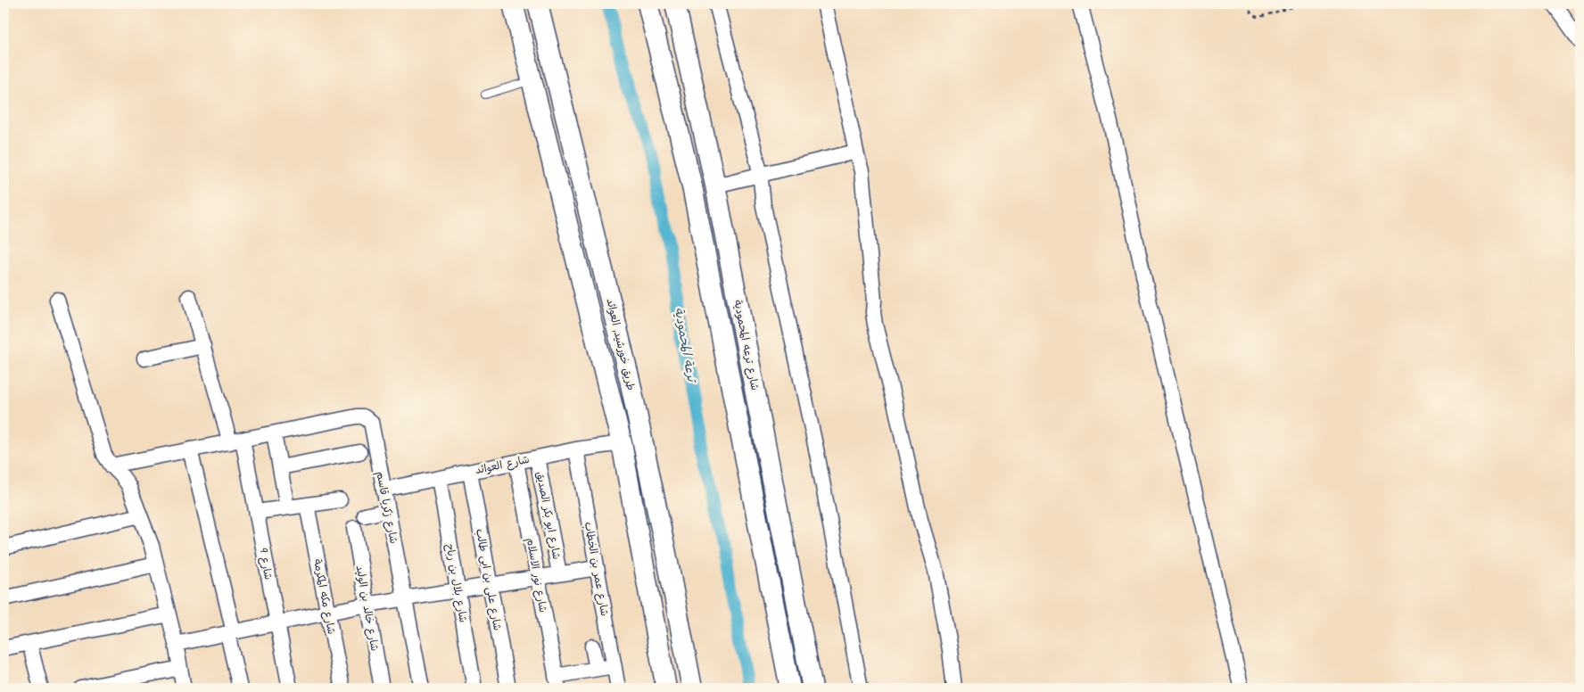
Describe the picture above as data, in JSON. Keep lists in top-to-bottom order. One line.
{"streets":{"main road":["طريق خورشيد, العوائد","شارع ترعه المحمودية"],"street":["شارع العوائد","شارع زكريا قاسم","شارع ابو بكر الصديق","شارع 9","شارع عمر بن الخطاب","شارع نور الاسلام","شارع على بن ابى طالب","شارع بلال بن رباح","شارع مكه المكرمة","شارع خالد بن الوليد"]},"crossings":[["طريق خورشيد, العوائد","شارع العوائد"],["شارع العوائد","شارع زكريا قاسم"],["شارع العوائد","شارع ابو بكر الصديق"],["شارع العوائد","شارع عمر بن الخطاب"],["شارع العوائد","شارع نور الاسلام"],["شارع العوائد","شارع على بن ابى طالب"],["شارع العوائد","شارع بلال بن رباح"]],"water":["ترعة المحمودية"]}
